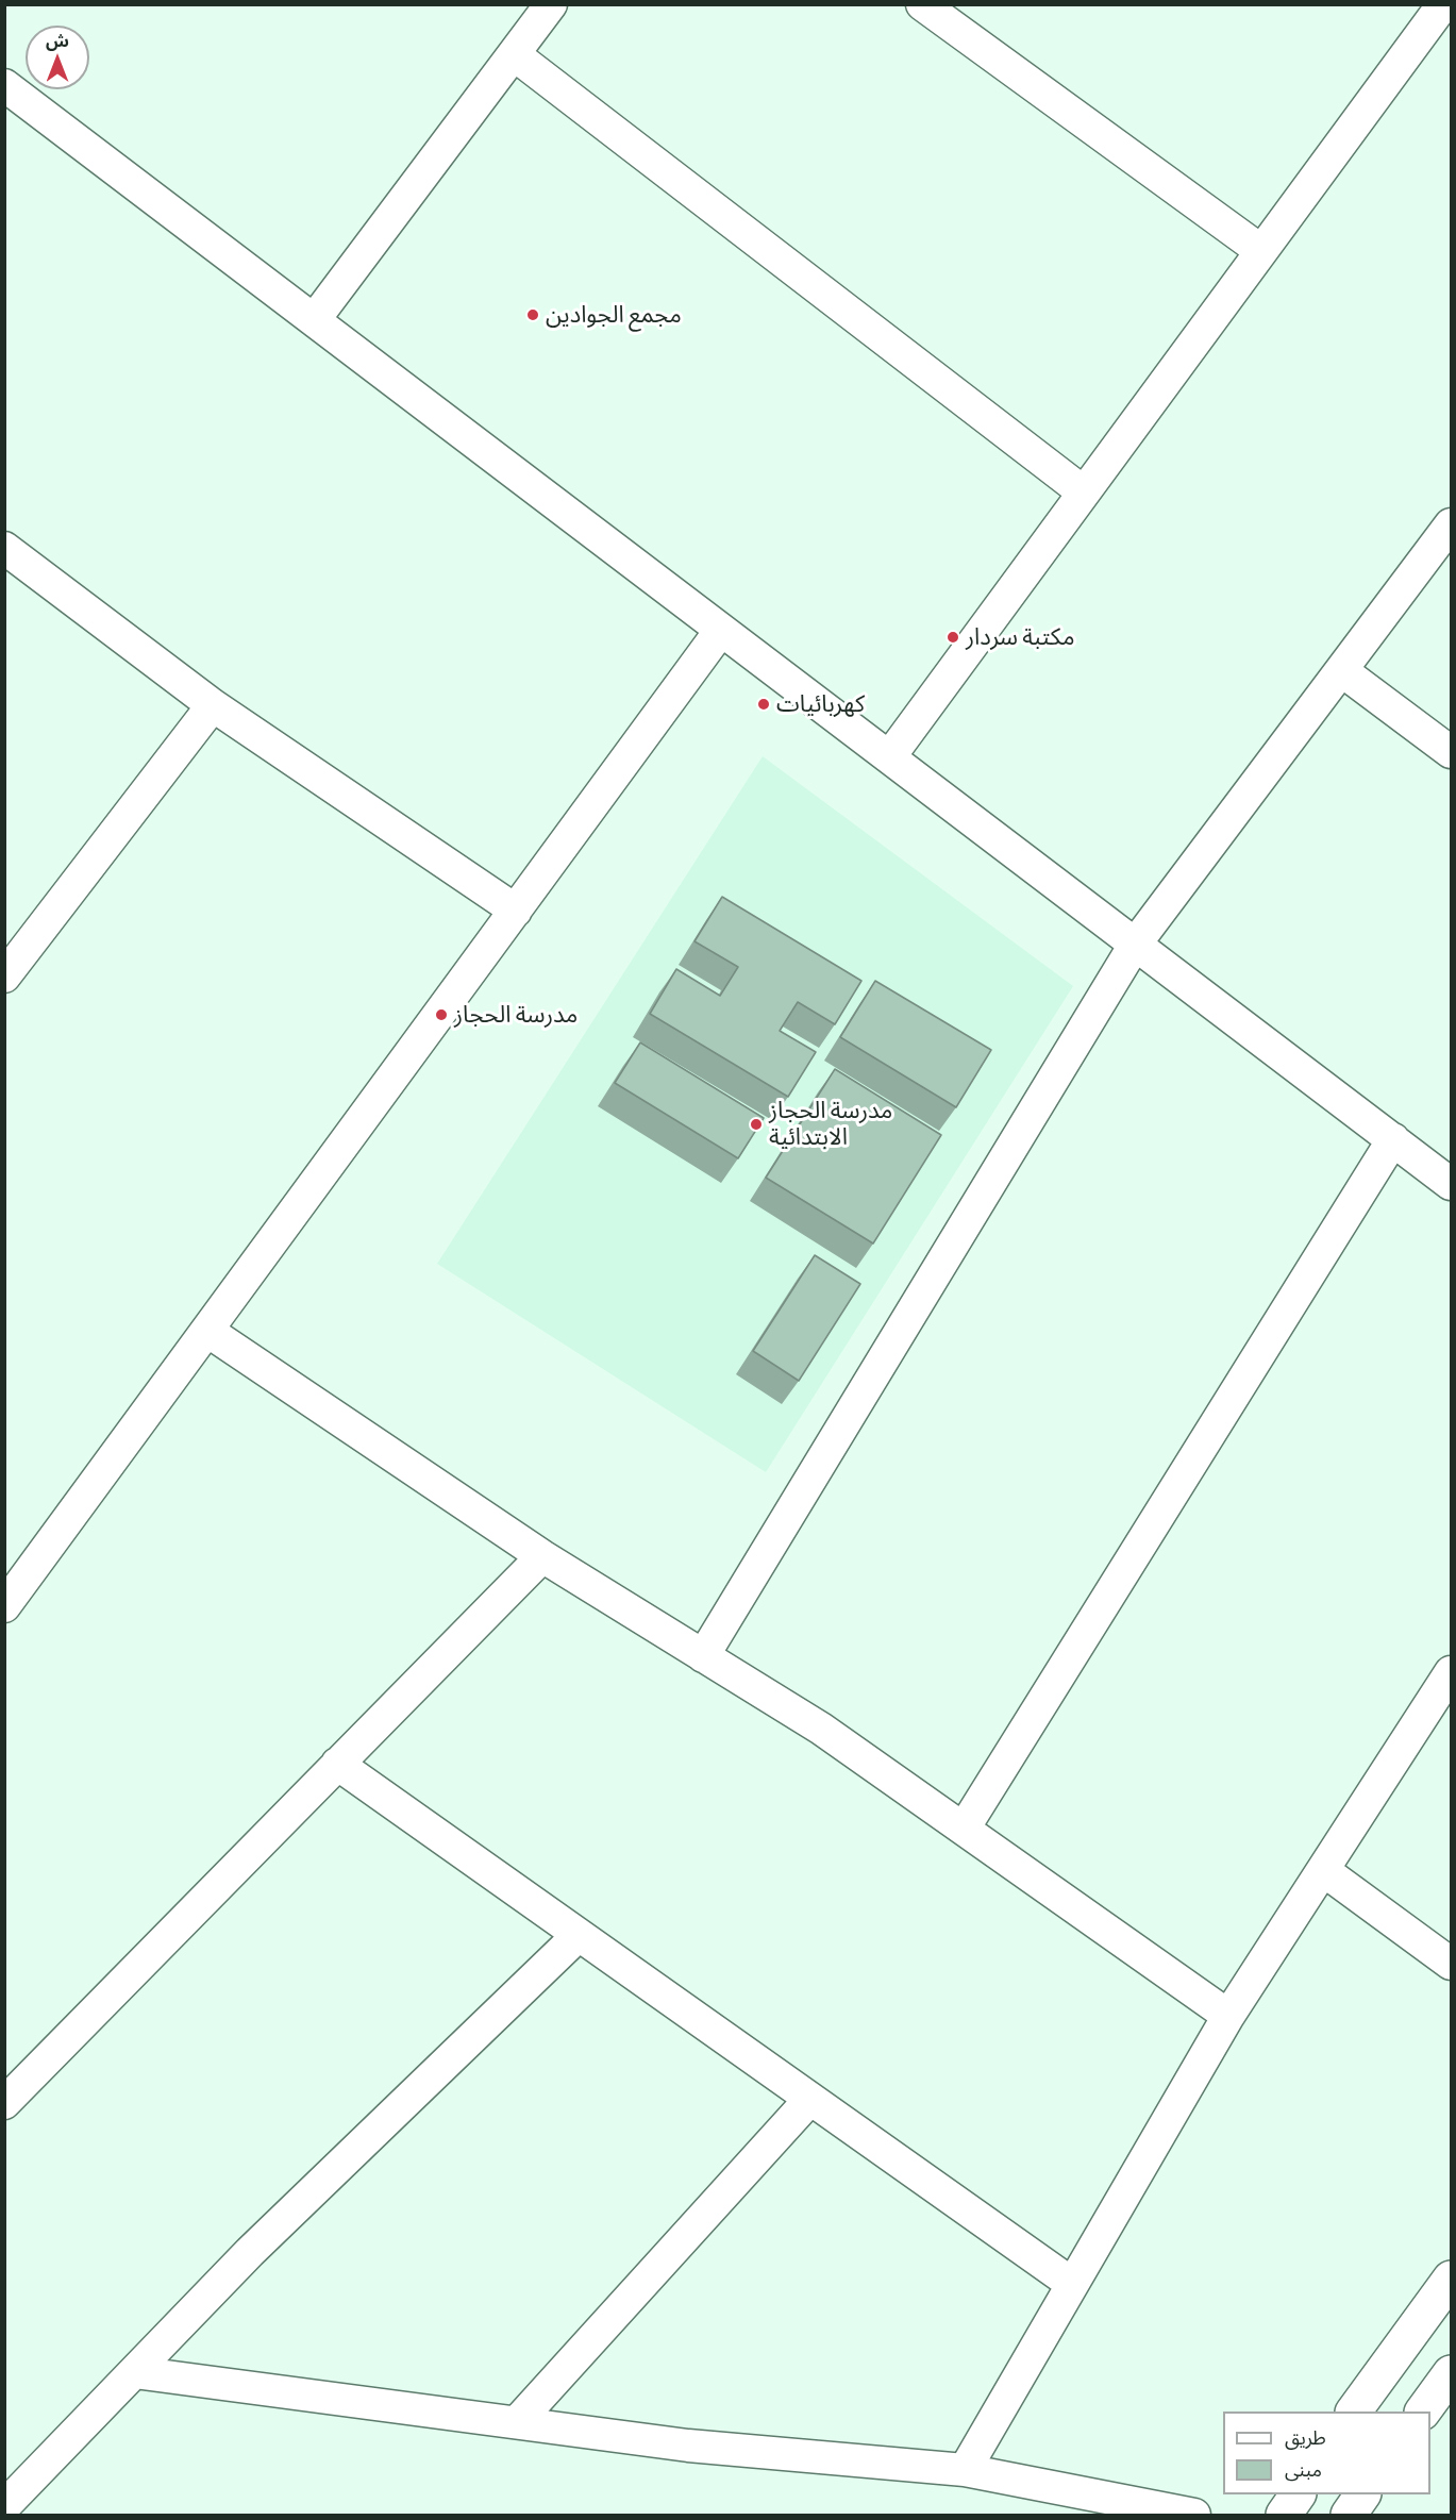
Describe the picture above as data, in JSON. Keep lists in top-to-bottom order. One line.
{"places":["مجمع الجوادين","مكتبة سردار","كهربائيات","مدرسة الحجاز","مدرسة الحجاز الابتدائية"],"legend":["طريق","مبنى"],"north":"top"}
